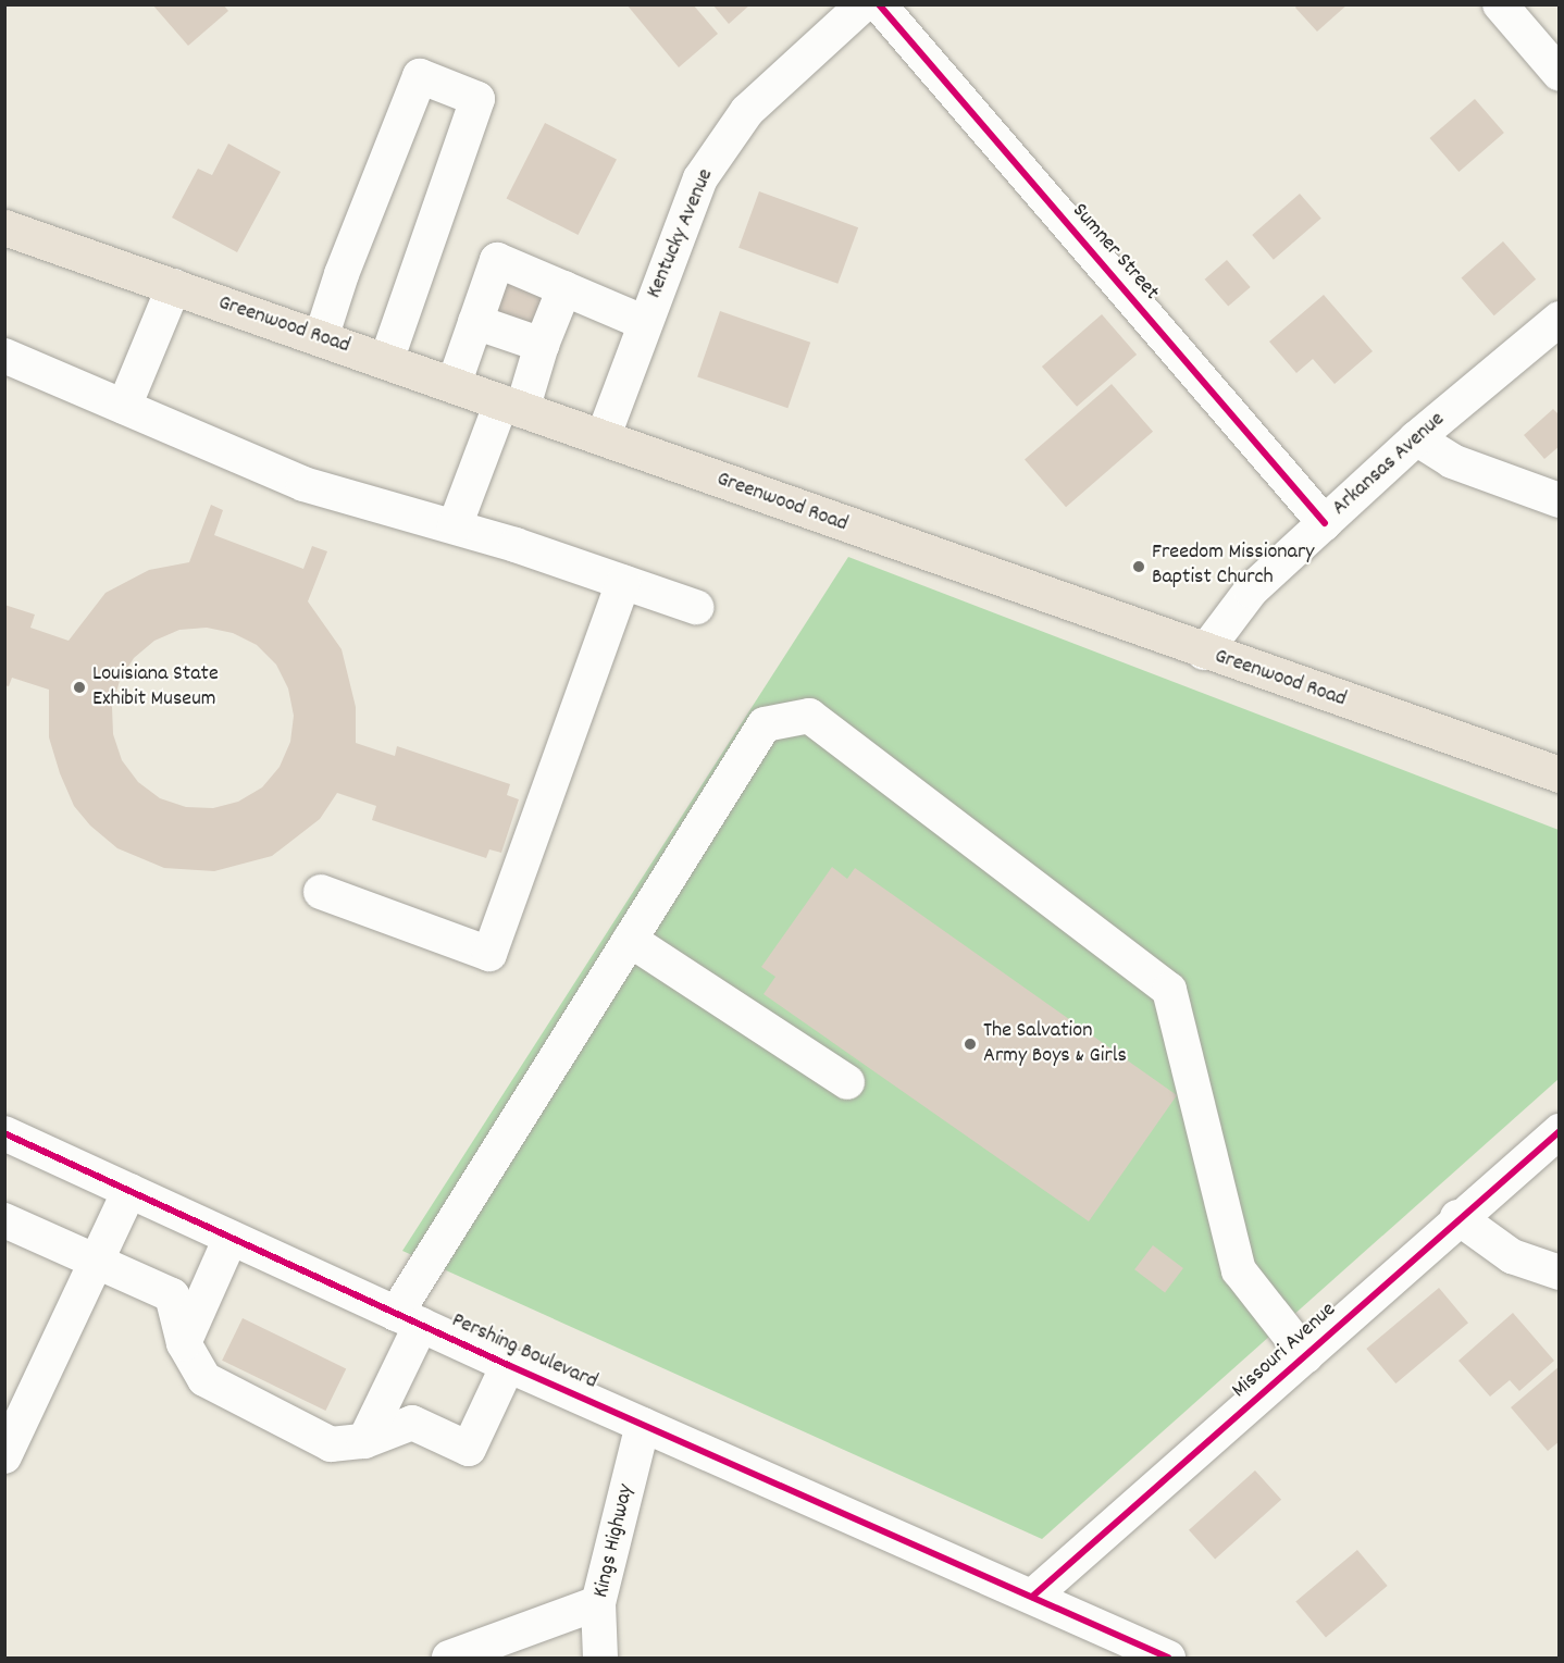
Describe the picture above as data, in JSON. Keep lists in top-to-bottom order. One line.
{"streets":{"main road":["Greenwood Road"],"street":["Kentucky Avenue","Sumner Street","Arkansas Avenue","Missouri Avenue","Pershing Boulevard","Kings Highway"]},"crossings":[["Kentucky Avenue","Greenwood Road"],["Sumner Street","Arkansas Avenue"],["Greenwood Road","Arkansas Avenue"],["Missouri Avenue","Pershing Boulevard"],["Pershing Boulevard","Kings Highway"]],"places":["Freedom Missionary Baptist Church","Louisiana State Exhibit Museum","The Salvation Army Boys & Girls"]}
